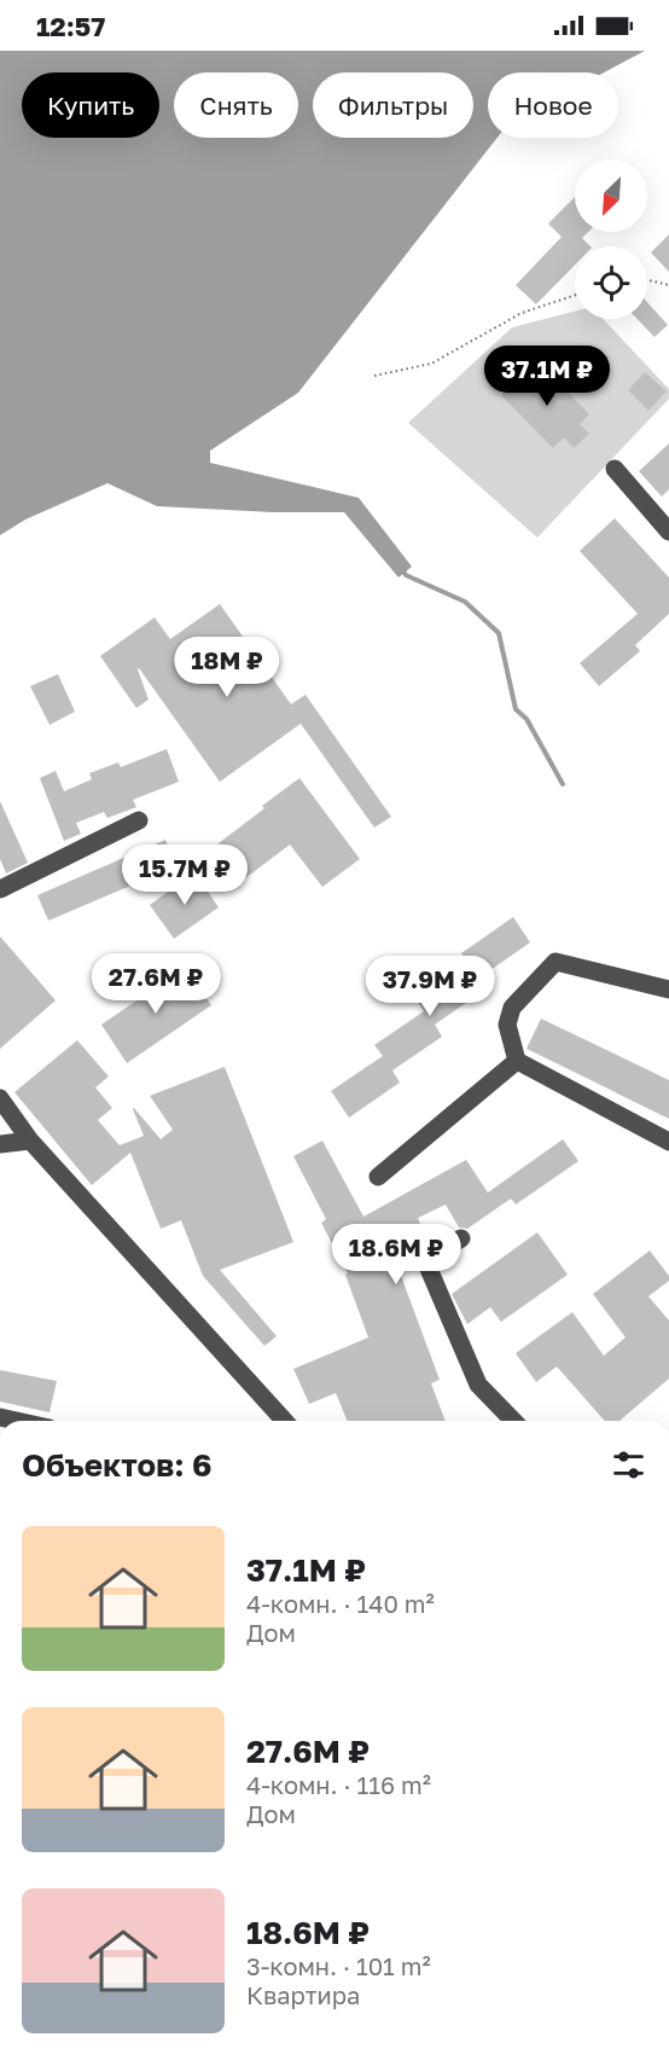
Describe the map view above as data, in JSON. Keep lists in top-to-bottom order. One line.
{"north":"bottom left","page":{"status":"12:57","chip":["Купить","Снять","Фильтры","Новое"],"price":["37.1M ₽","18M ₽","15.7M ₽","27.6M ₽","37.9M ₽","18.6M ₽"],"heading":"Объектов: 6","list":[{"name":"37.1M ₽","note":"4-комн. · 140 m² · Дом"},{"name":"27.6M ₽","note":"4-комн. · 116 m² · Дом"},{"name":"18.6M ₽","note":"3-комн. · 101 m² · Квартира"}]}}
